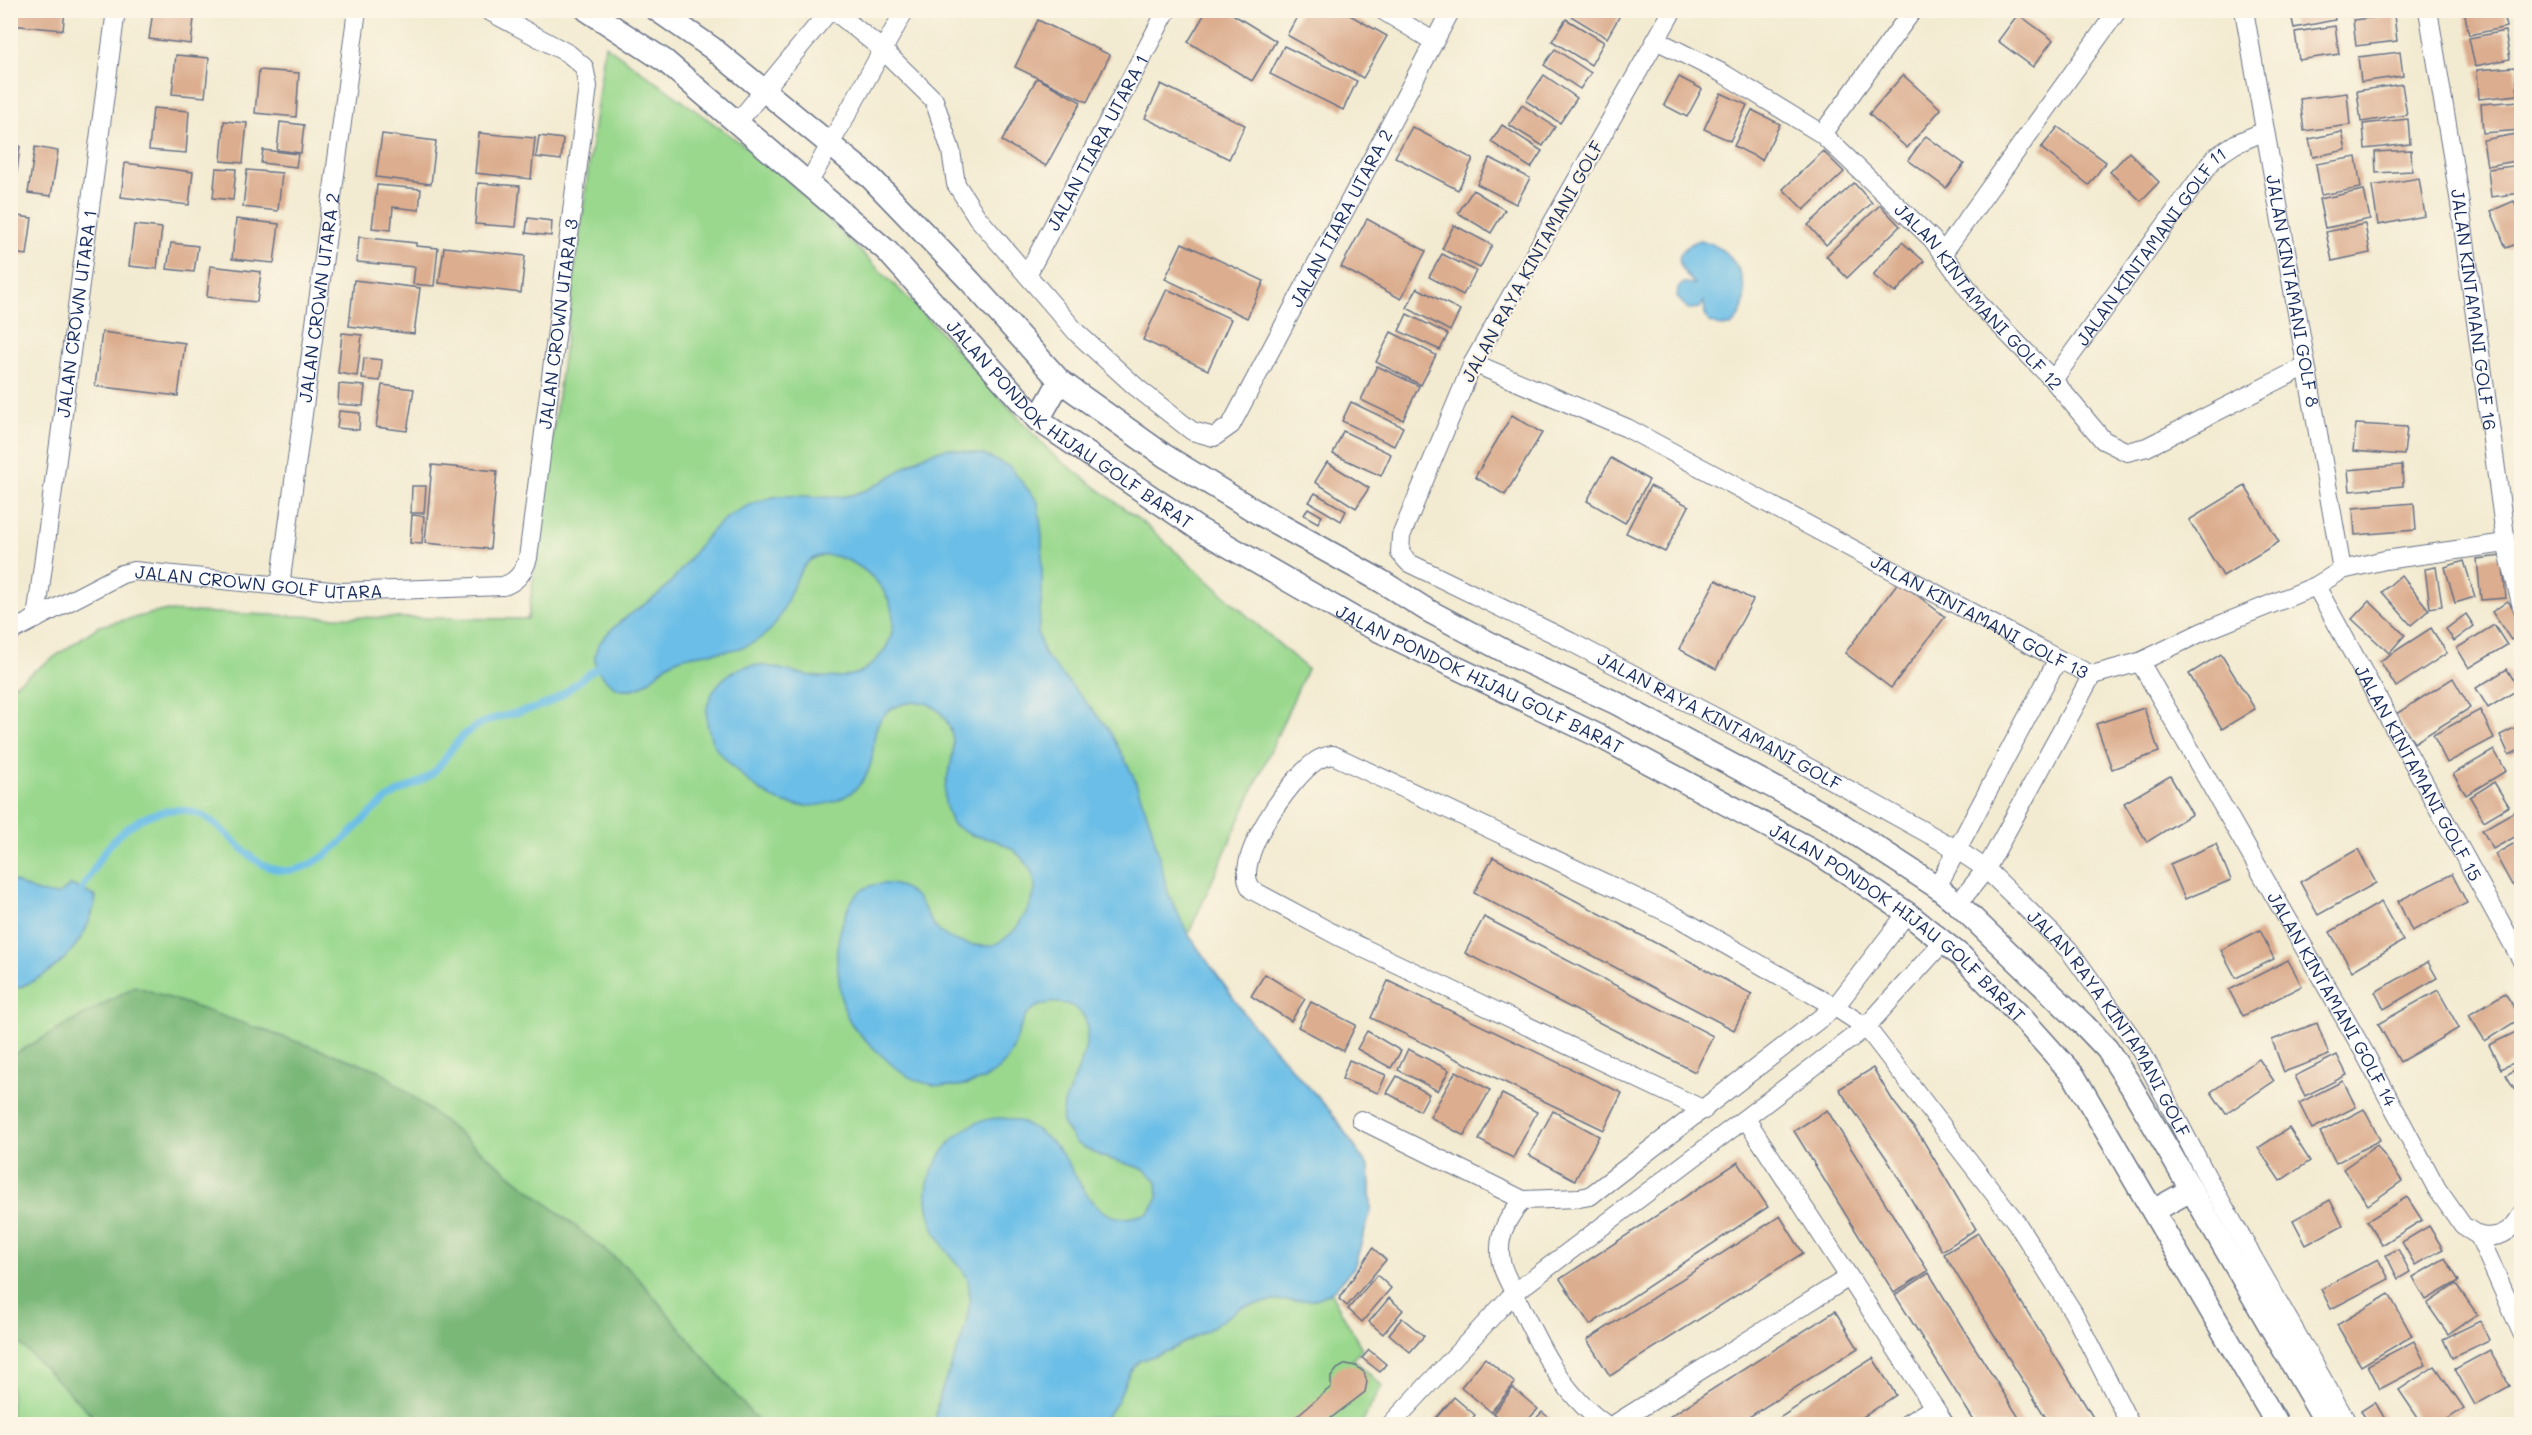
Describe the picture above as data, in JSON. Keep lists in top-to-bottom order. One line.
{"streets":{"street":["JALAN TIARA UTARA 1","JALAN TIARA UTARA 2","JALAN KINTAMANI GOLF 11","JALAN RAYA KINTAMANI GOLF","JALAN KINTAMANI GOLF 8","JALAN KINTAMANI GOLF 12","JALAN CROWN UTARA 2","JALAN KINTAMANI GOLF 16","JALAN CROWN UTARA 1","JALAN CROWN UTARA 3","JALAN PONDOK HIJAU GOLF BARAT","JALAN CROWN GOLF UTARA","JALAN KINTAMANI GOLF 13","JALAN KINTAMANI GOLF 15","JALAN KINTAMANI GOLF 14"]},"crossings":[["JALAN TIARA UTARA 1","JALAN TIARA UTARA 2"],["JALAN KINTAMANI GOLF 11","JALAN KINTAMANI GOLF 8"],["JALAN KINTAMANI GOLF 11","JALAN KINTAMANI GOLF 12"],["JALAN RAYA KINTAMANI GOLF","JALAN KINTAMANI GOLF 12"],["JALAN RAYA KINTAMANI GOLF","JALAN KINTAMANI GOLF 13"],["JALAN KINTAMANI GOLF 8","JALAN KINTAMANI GOLF 12"],["JALAN KINTAMANI GOLF 8","JALAN KINTAMANI GOLF 13"],["JALAN CROWN UTARA 2","JALAN CROWN GOLF UTARA"],["JALAN KINTAMANI GOLF 16","JALAN KINTAMANI GOLF 13"],["JALAN CROWN UTARA 1","JALAN CROWN GOLF UTARA"],["JALAN CROWN UTARA 3","JALAN CROWN GOLF UTARA"],["JALAN KINTAMANI GOLF 13","JALAN KINTAMANI GOLF 15"],["JALAN KINTAMANI GOLF 13","JALAN KINTAMANI GOLF 14"]]}
